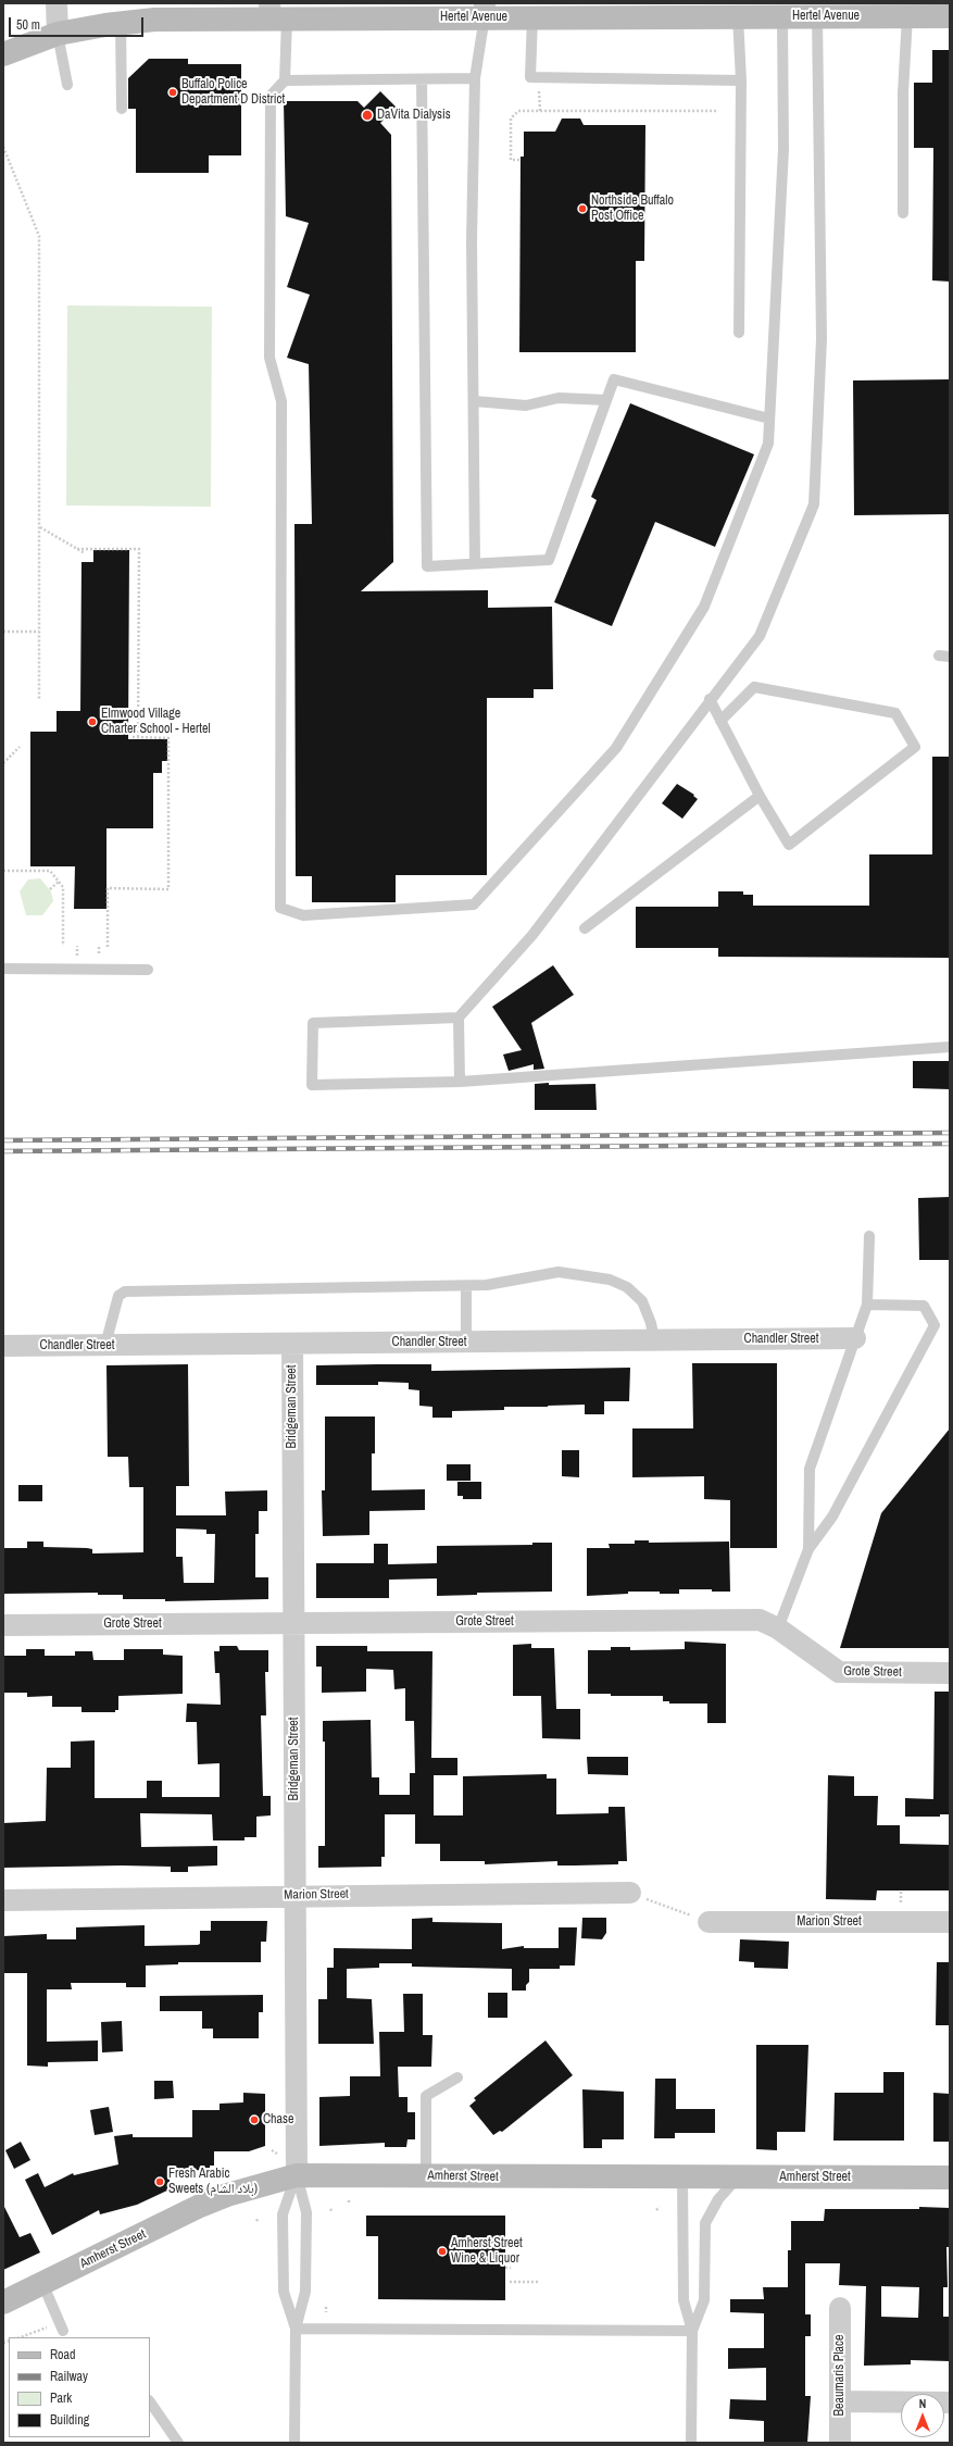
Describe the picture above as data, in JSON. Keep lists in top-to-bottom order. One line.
{"streets":{"street":["Hertel Avenue","Chandler Street","Bridgeman Street","Grote Street","Marion Street","Amherst Street","Beaumaris Place"]},"crossings":[["Chandler Street","Bridgeman Street"],["Bridgeman Street","Grote Street"],["Bridgeman Street","Marion Street"],["Bridgeman Street","Amherst Street"]],"places":["Buffalo Police Department D District","DaVita Dialysis","Northside Buffalo Post Office","Elmwood Village Charter School - Hertel","Chase","Fresh Arabic Sweets (بلاد الشام)","Amherst Street Wine & Liquor"],"legend":["Road","Railway","Park","Building"],"scale_bar":"50 m","north":"top"}
